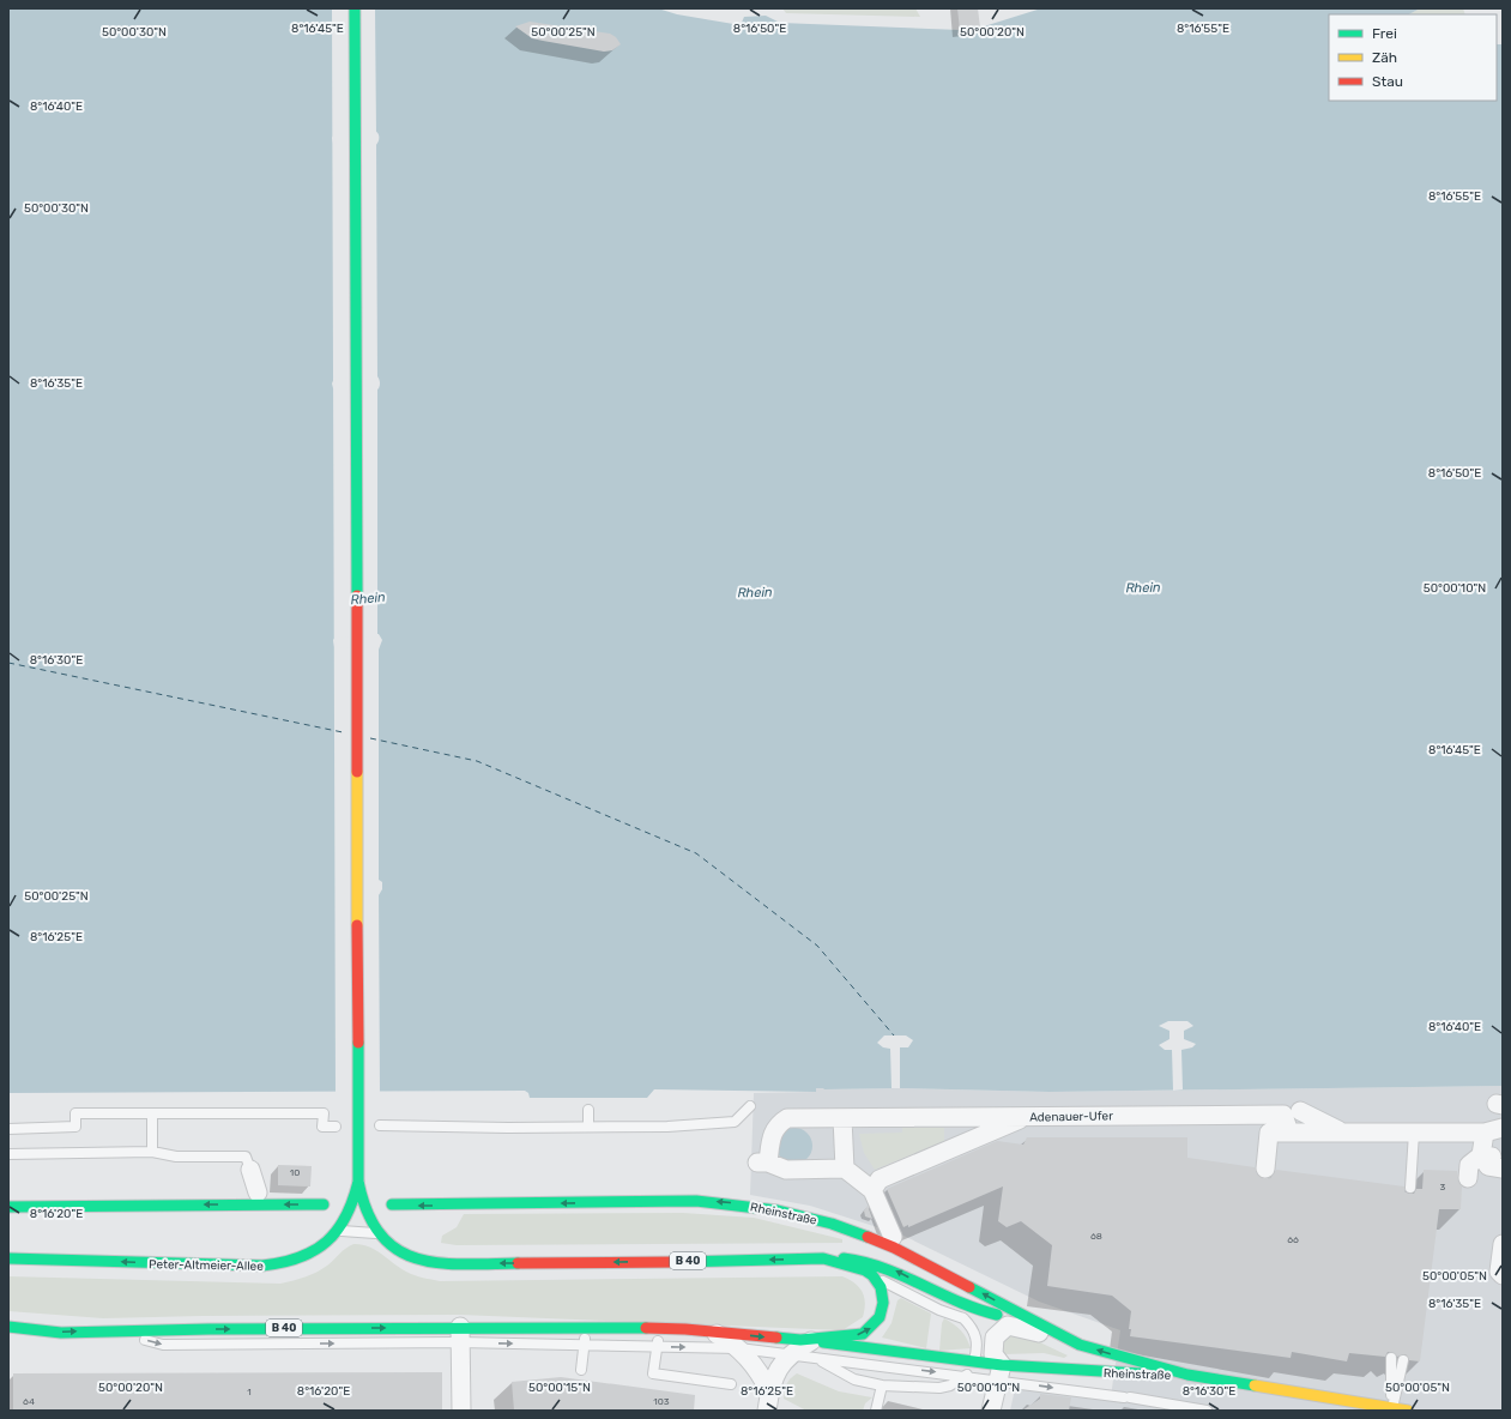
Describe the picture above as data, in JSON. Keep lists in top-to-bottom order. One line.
{"streets":{"main road":["Rheinstraße","B 40","Peter-Altmeier-Allee"],"street":["Adenauer-Ufer"]},"crossings":[["Rheinstraße","B 40"],["Rheinstraße","Peter-Altmeier-Allee"],["B 40","Peter-Altmeier-Allee"]],"water":["Rhein"],"house_numbers":["10","3","68","66","1","64","103"],"legend":["Frei","Zäh","Stau"],"coordinates":["8°16'45\"E","8°16'50\"E","8°16'55\"E","50°00'30\"N","50°00'25\"N","50°00'20\"N","8°16'40\"E","8°16'35\"E","50°00'10\"N","8°16'30\"E","8°16'25\"E","8°16'20\"E","50°00'05\"N","50°00'15\"N"]}
